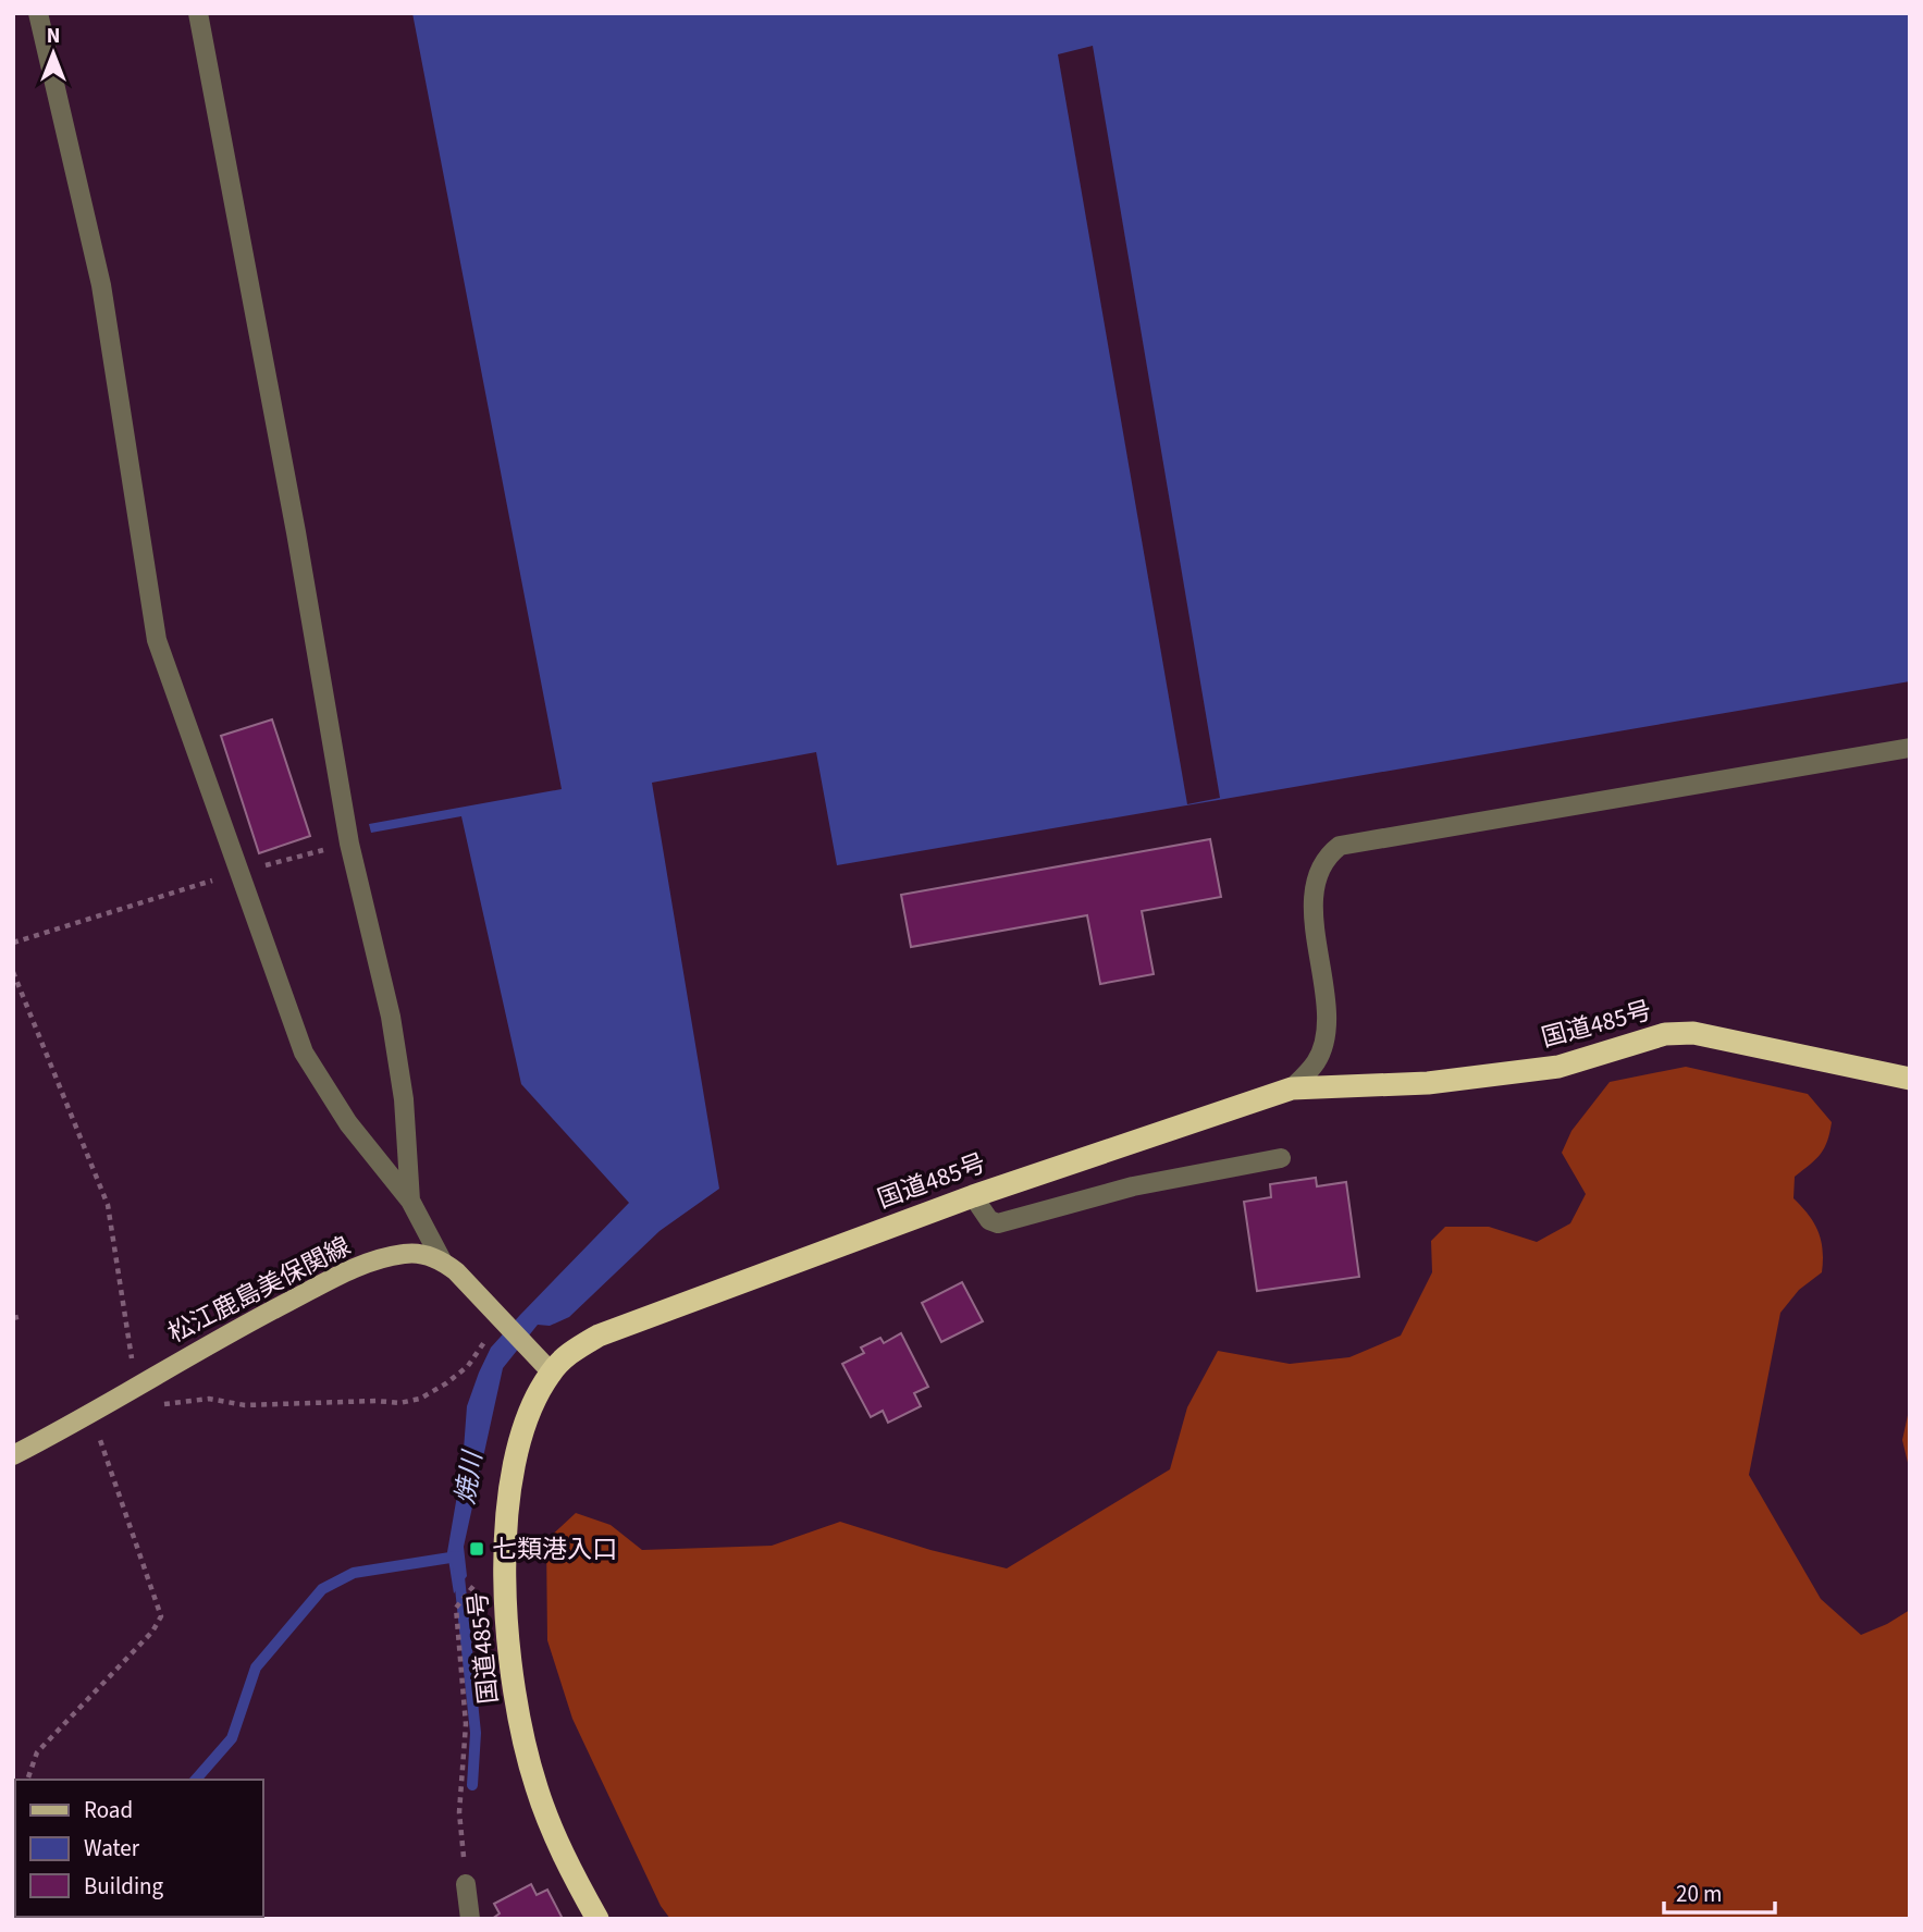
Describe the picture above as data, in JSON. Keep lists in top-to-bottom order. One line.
{"streets":{"highway":["国道485号"],"main road":["松江鹿島美保関線"]},"water":["焼川"],"places":{"transit":["七類港入口"]},"legend":["Road","Water","Building"],"scale_bar":"20 m","north":"top"}
